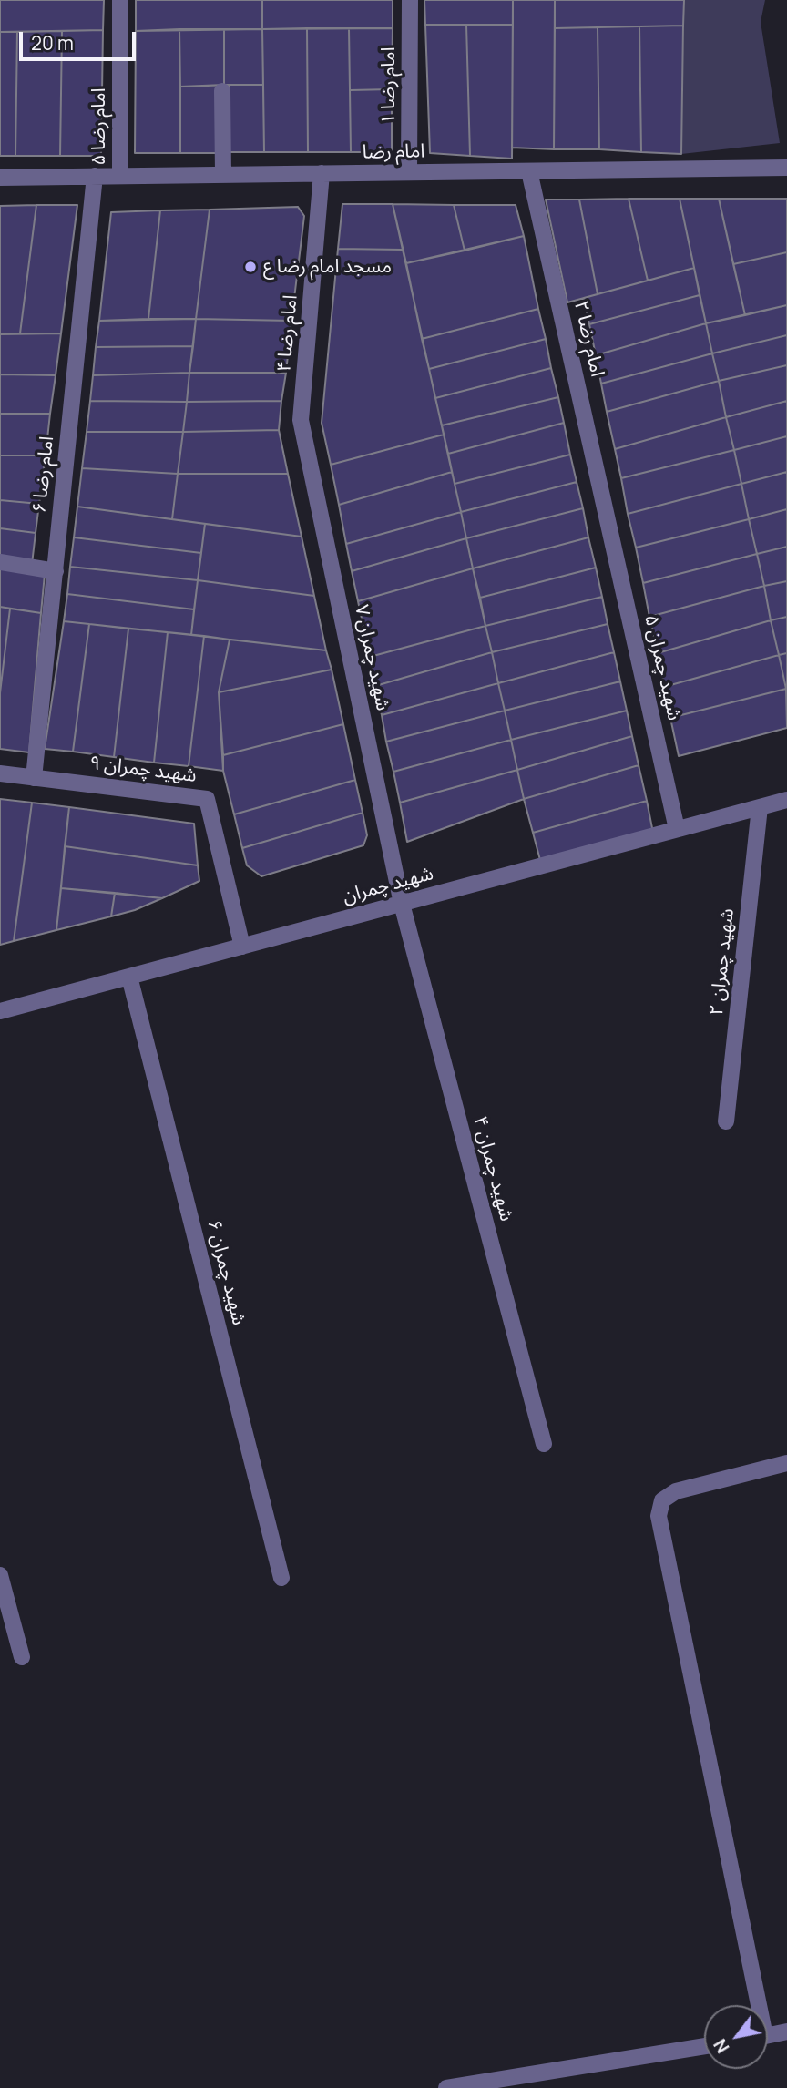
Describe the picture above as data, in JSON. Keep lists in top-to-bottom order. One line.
{"streets":{"street":["امام رضا ۱","امام رضا ۵","امام رضا","امام رضا ۴","امام رضا ۲","امام رضا ۶","شهید چمران ۷","شهید چمران ۵","شهید چمران ۹","شهید چمران","شهید چمران ۲","شهید چمران ۴","شهید چمران ۶"]},"crossings":[["امام رضا ۱","امام رضا"],["امام رضا ۵","امام رضا"],["امام رضا","امام رضا ۴"],["امام رضا","امام رضا ۲"],["امام رضا","امام رضا ۶"],["امام رضا ۴","شهید چمران ۷"],["امام رضا ۲","شهید چمران ۵"],["امام رضا ۶","شهید چمران ۹"],["شهید چمران ۷","شهید چمران"],["شهید چمران ۷","شهید چمران ۴"],["شهید چمران ۵","شهید چمران"],["شهید چمران ۹","شهید چمران"],["شهید چمران","شهید چمران ۲"],["شهید چمران","شهید چمران ۴"],["شهید چمران","شهید چمران ۶"]],"places":["مسجد امام رضا ع"],"scale_bar":"20 m","north":"bottom left"}
